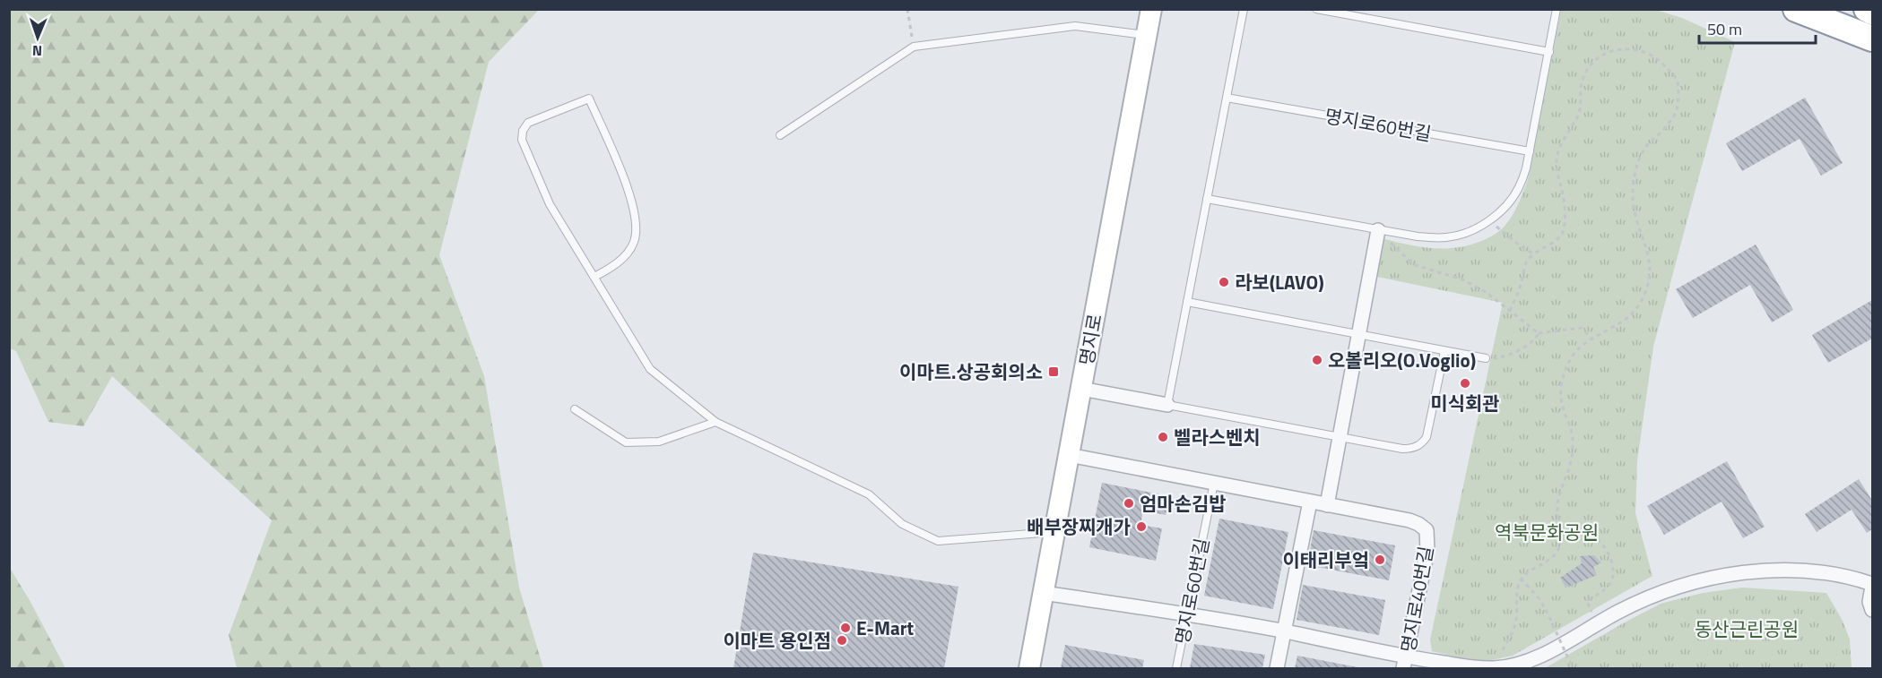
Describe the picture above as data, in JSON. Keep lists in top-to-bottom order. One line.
{"streets":{"main road":["명지로"],"street":["명지로40번길"],"lane":["명지로60번길"]},"parks":["역북문화공원","동산근린공원"],"places":{"other":["라보(LAVO)","오볼리오(O.Voglio)","미식회관","벨라스벤치","엄마손김밥","배부장찌개가","이태리부엌","E-Mart","이마트 용인점"],"transit":["이마트.상공회의소"]},"scale_bar":"50 m","north":"bottom"}
